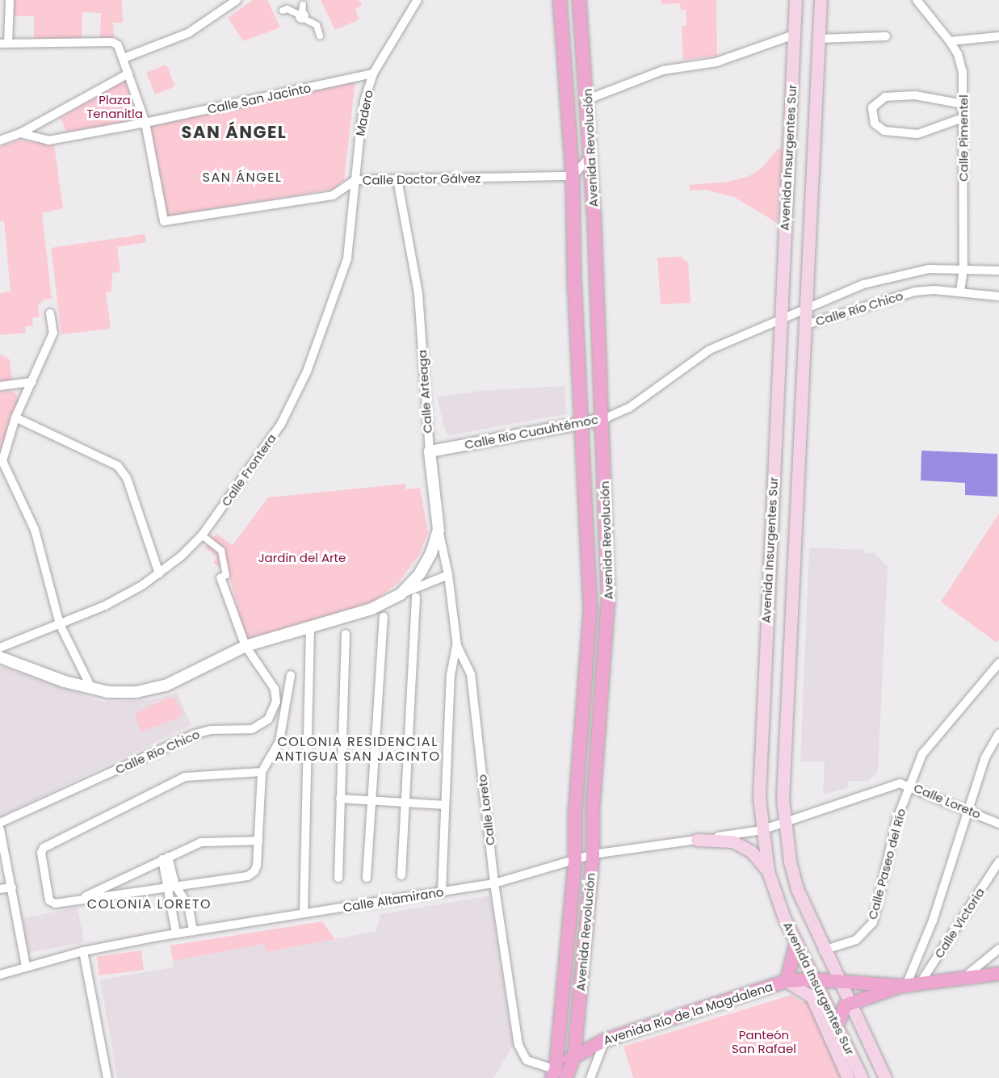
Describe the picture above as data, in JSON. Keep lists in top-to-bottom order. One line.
{"streets":{"main road":["Avenida Revolución","Avenida Insurgentes Sur","Avenida Río de la Magdalena"],"street":["Calle San Jacinto","Madero","Calle Pimentel","Calle Doctor Gálvez","Calle Río Chico","Calle Arteaga","Calle Río Cuauhtémoc","Calle Frontera","Calle Loreto","Calle Paseo del Río","Calle Altamirano","Calle Victoria"]},"crossings":[["Calle San Jacinto","Madero"],["Calle San Jacinto","Calle Doctor Gálvez"],["Madero","Calle Doctor Gálvez"],["Madero","Calle Frontera"],["Calle Pimentel","Calle Río Chico"],["Avenida Revolución","Calle Doctor Gálvez"],["Avenida Revolución","Calle Río Cuauhtémoc"],["Avenida Revolución","Calle Loreto"],["Avenida Revolución","Calle Altamirano"],["Avenida Revolución","Avenida Río de la Magdalena"],["Avenida Insurgentes Sur","Calle Río Chico"],["Avenida Insurgentes Sur","Calle Río Cuauhtémoc"],["Avenida Insurgentes Sur","Calle Loreto"],["Avenida Insurgentes Sur","Calle Paseo del Río"],["Avenida Insurgentes Sur","Calle Altamirano"],["Avenida Insurgentes Sur","Avenida Río de la Magdalena"],["Calle Doctor Gálvez","Calle Arteaga"],["Calle Doctor Gálvez","Calle Frontera"],["Calle Río Chico","Calle Arteaga"],["Calle Río Chico","Calle Río Cuauhtémoc"],["Calle Arteaga","Calle Río Cuauhtémoc"],["Calle Arteaga","Calle Loreto"],["Calle Loreto","Calle Paseo del Río"],["Calle Loreto","Calle Altamirano"],["Calle Victoria","Avenida Río de la Magdalena"]],"districts":["SAN ÁNGEL","SAN ÁNGEL","COLONIA RESIDENCIAL ANTIGUA SAN JACINTO","COLONIA LORETO"],"parks":["Plaza Tenanitla","Jardin del Arte","Panteón San Rafael"]}
